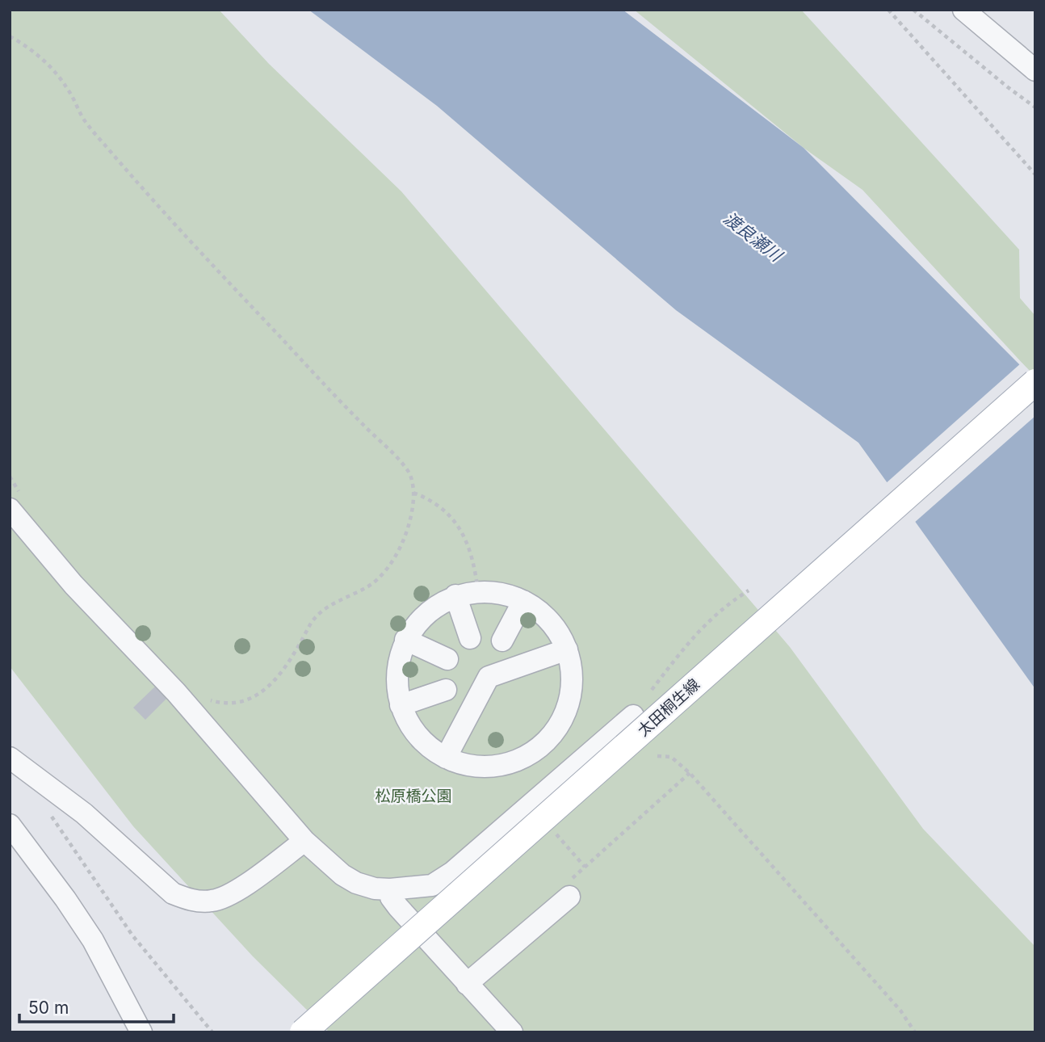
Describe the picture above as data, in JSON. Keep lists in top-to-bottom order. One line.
{"streets":{"main road":["太田桐生線"]},"water":["渡良瀬川"],"parks":["松原橋公園"],"scale_bar":"50 m"}
